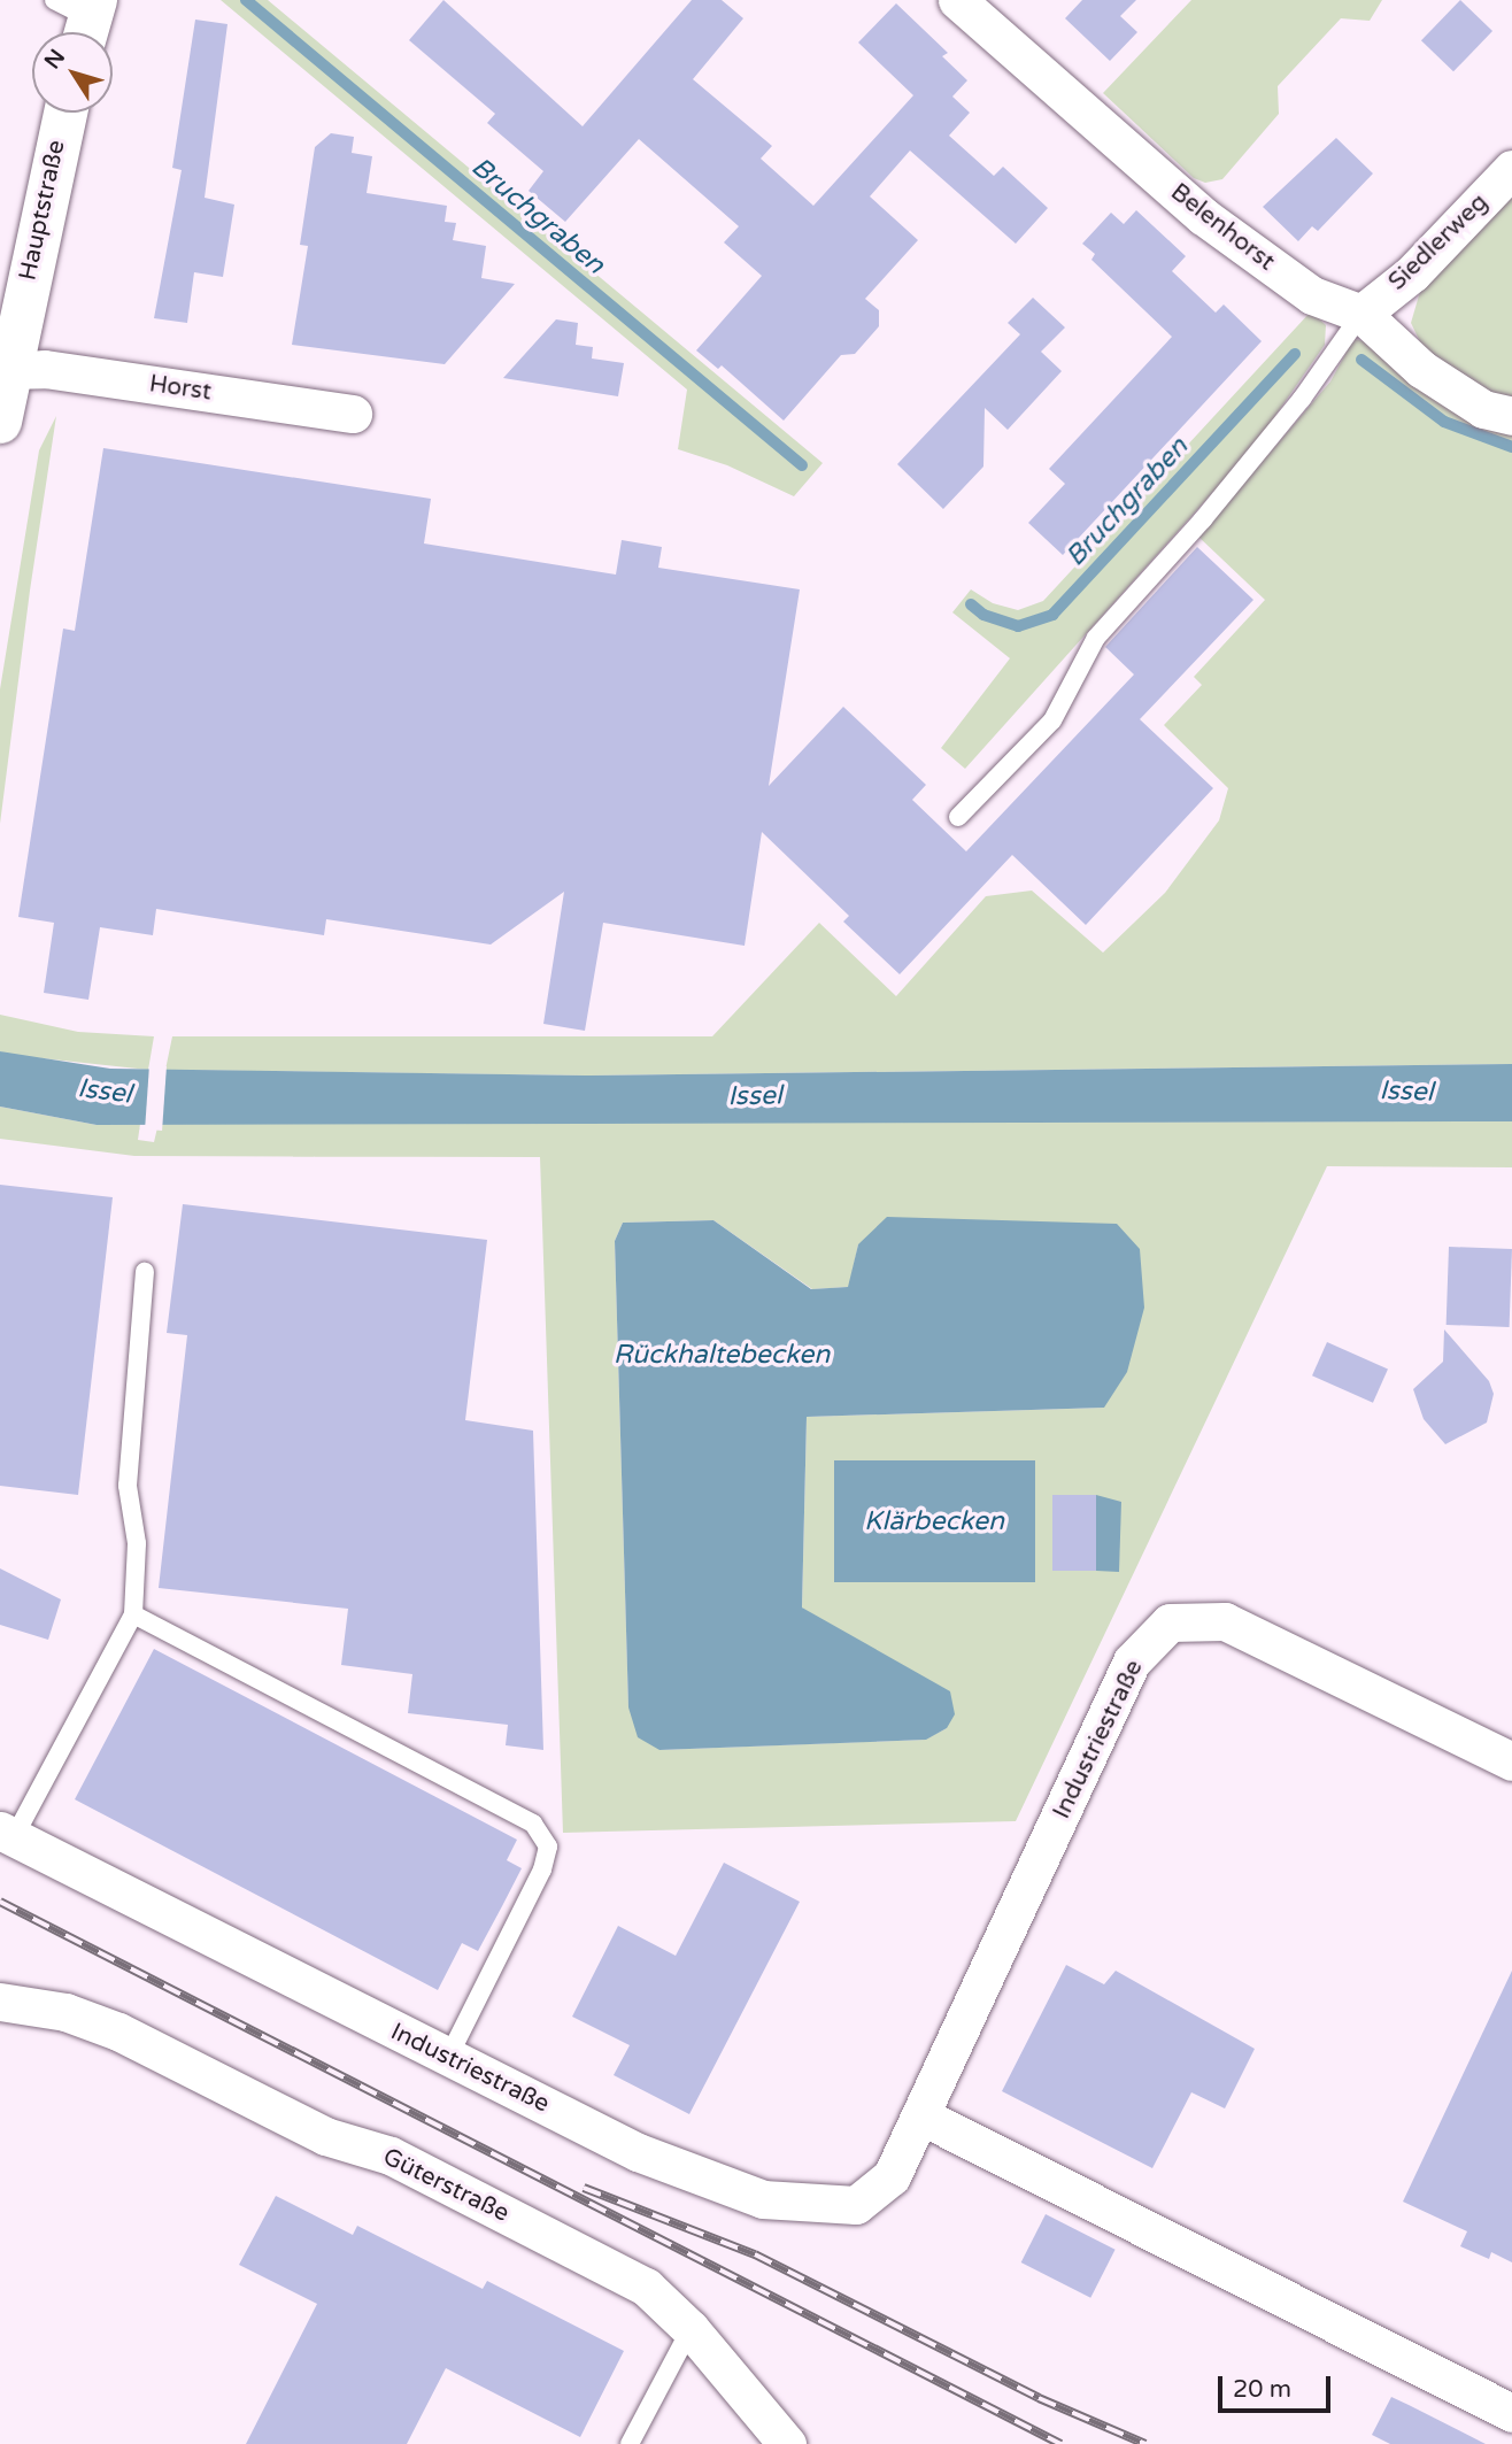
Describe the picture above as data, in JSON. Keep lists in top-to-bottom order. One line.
{"streets":{"main road":["Hauptstraße"],"street":["Belenhorst","Siedlerweg","Horst","Industriestraße","Güterstraße"]},"crossings":[["Hauptstraße","Horst"],["Belenhorst","Siedlerweg"]],"water":["Bruchgraben","Issel","Rückhaltebecken","Klärbecken"],"scale_bar":"20 m","north":"top left"}
